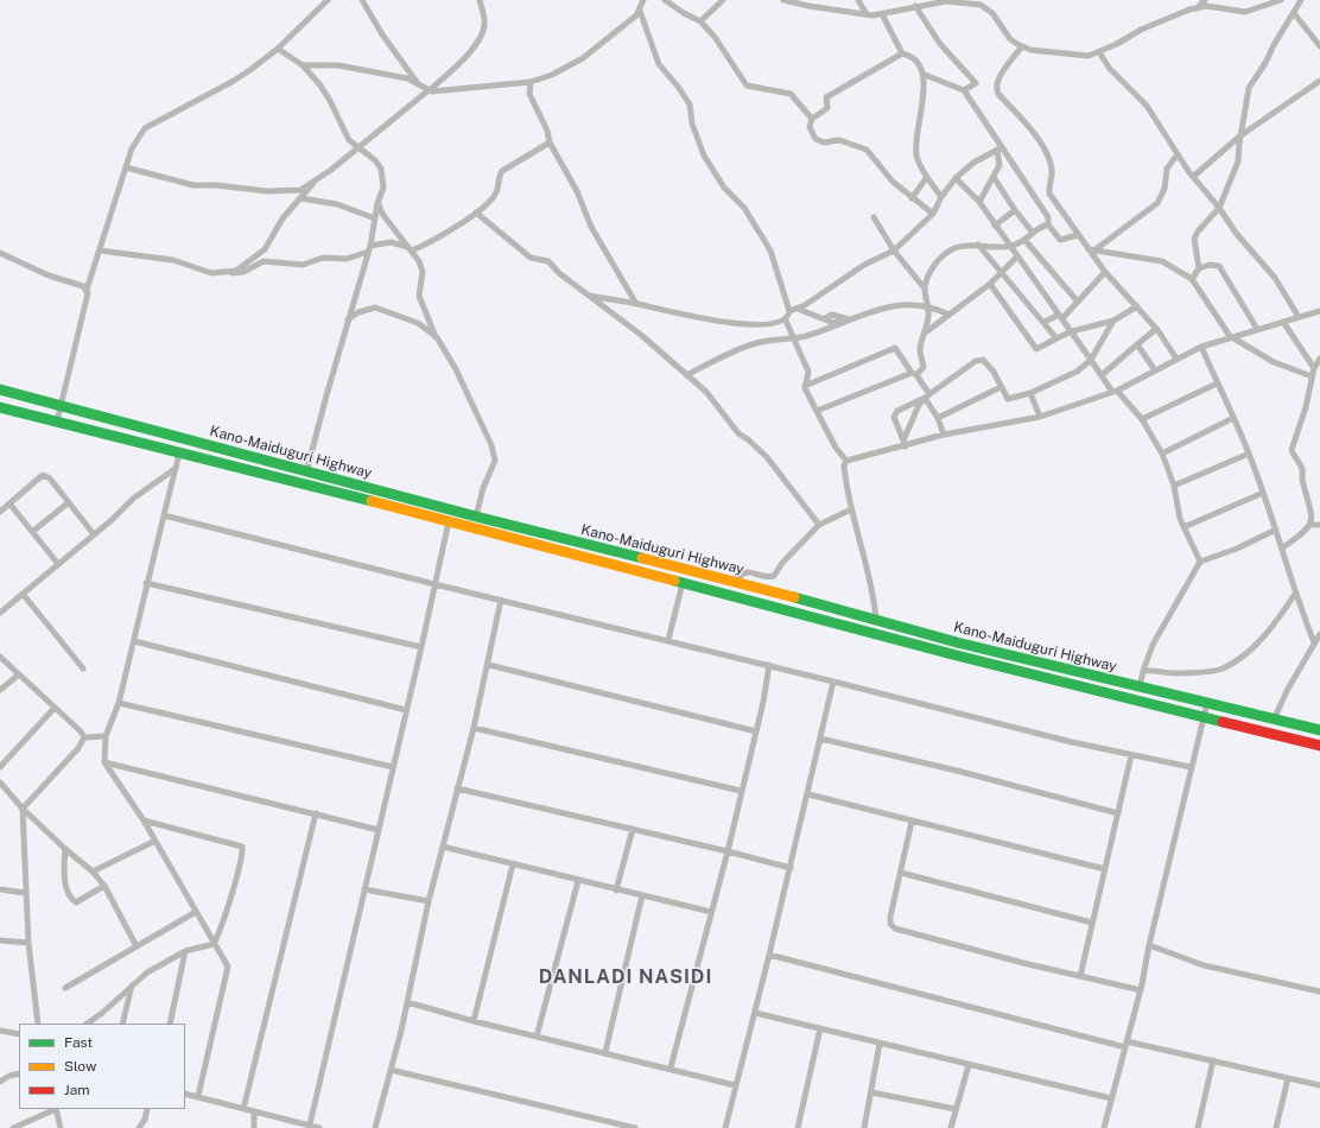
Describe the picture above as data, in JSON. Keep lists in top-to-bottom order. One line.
{"streets":{"highway":["Kano-Maiduguri Highway"]},"districts":["DANLADI NASIDI"],"legend":["Fast","Slow","Jam"]}
